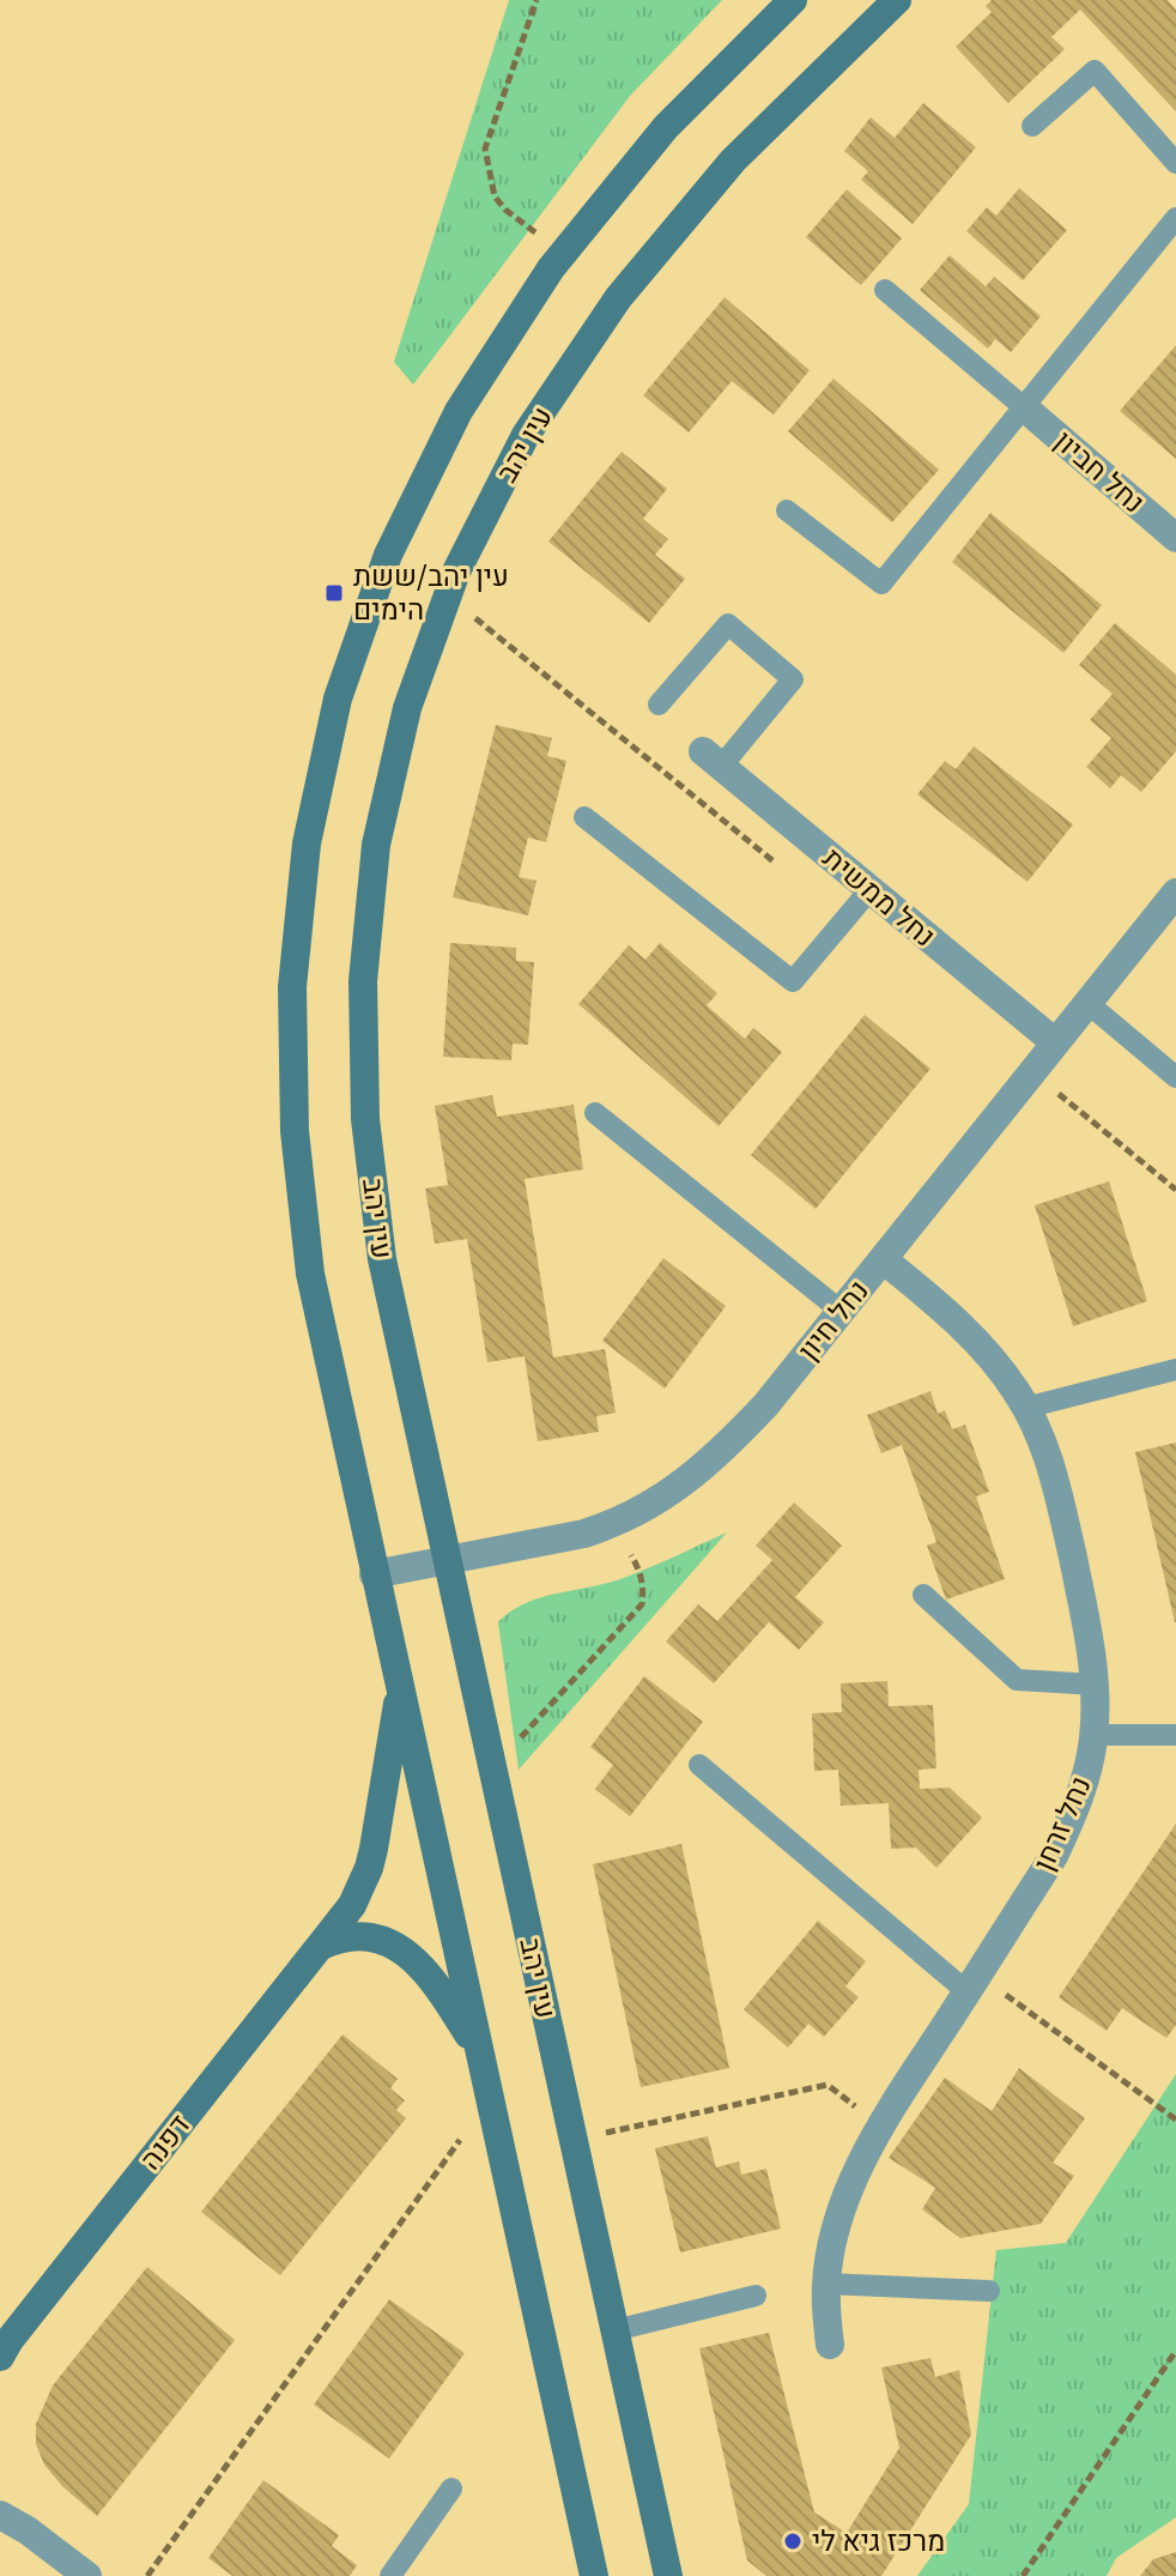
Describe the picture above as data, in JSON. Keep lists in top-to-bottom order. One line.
{"streets":{"street":["עין יהב","נחל חביון","נחל ממשית","נחל חיון","נחל זרחן","דפנה"]},"crossings":[["עין יהב","נחל חיון"],["נחל ממשית","נחל חיון"],["נחל חיון","נחל זרחן"]],"places":{"transit":["עין יהב/ששת הימים"],"other":["מרכז גיא לי"]}}
